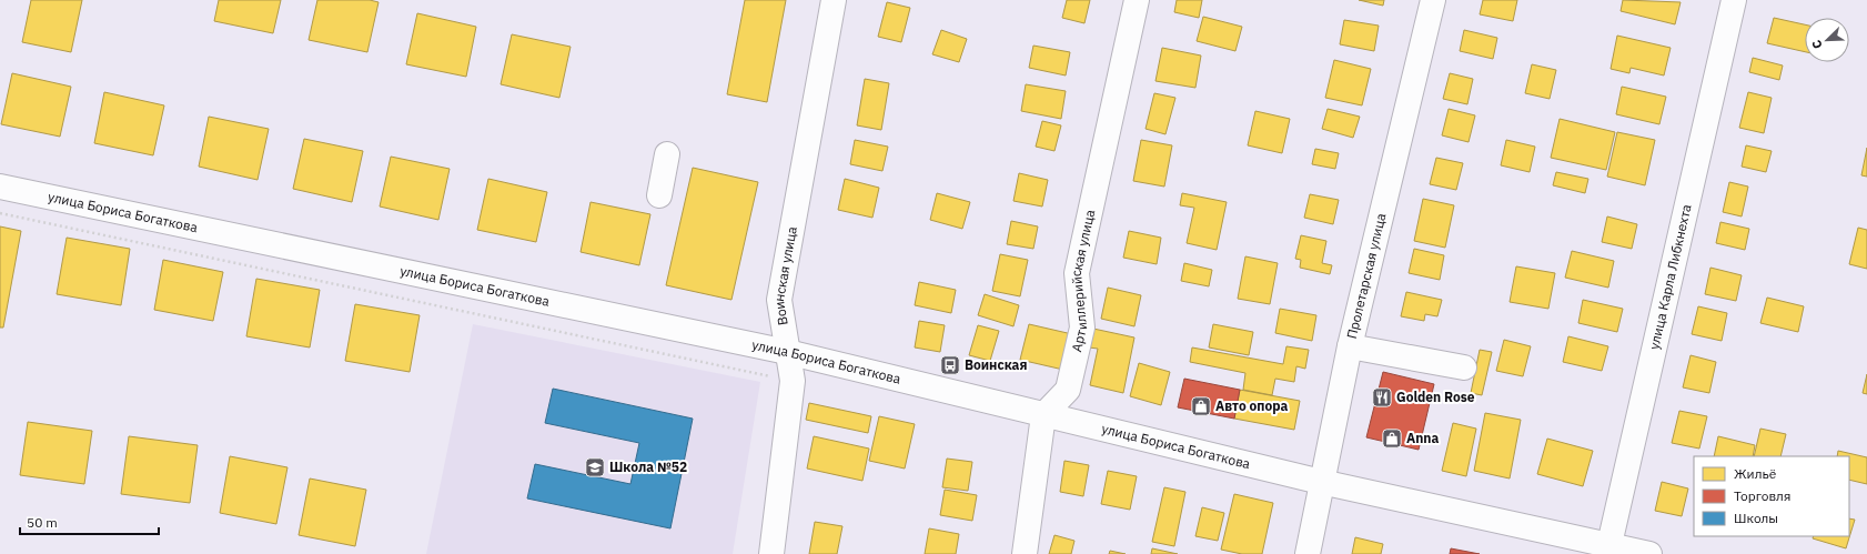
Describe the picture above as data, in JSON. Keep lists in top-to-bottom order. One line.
{"streets":{"main road":["улица Бориса Богаткова","Воинская улица","Пролетарская улица","улица Карла Либкнехта","Артиллерийская улица"]},"crossings":[["улица Бориса Богаткова","Воинская улица"],["улица Бориса Богаткова","Пролетарская улица"],["улица Бориса Богаткова","улица Карла Либкнехта"],["улица Бориса Богаткова","Артиллерийская улица"]],"places":{"bus stop":["Воинская"],"restaurant":["Golden Rose"],"shop":["Авто опора","Anna"],"school or university":["Школа №52"]},"legend":["Жильё","Торговля","Школы"],"scale_bar":"50 m","north":"bottom left"}
